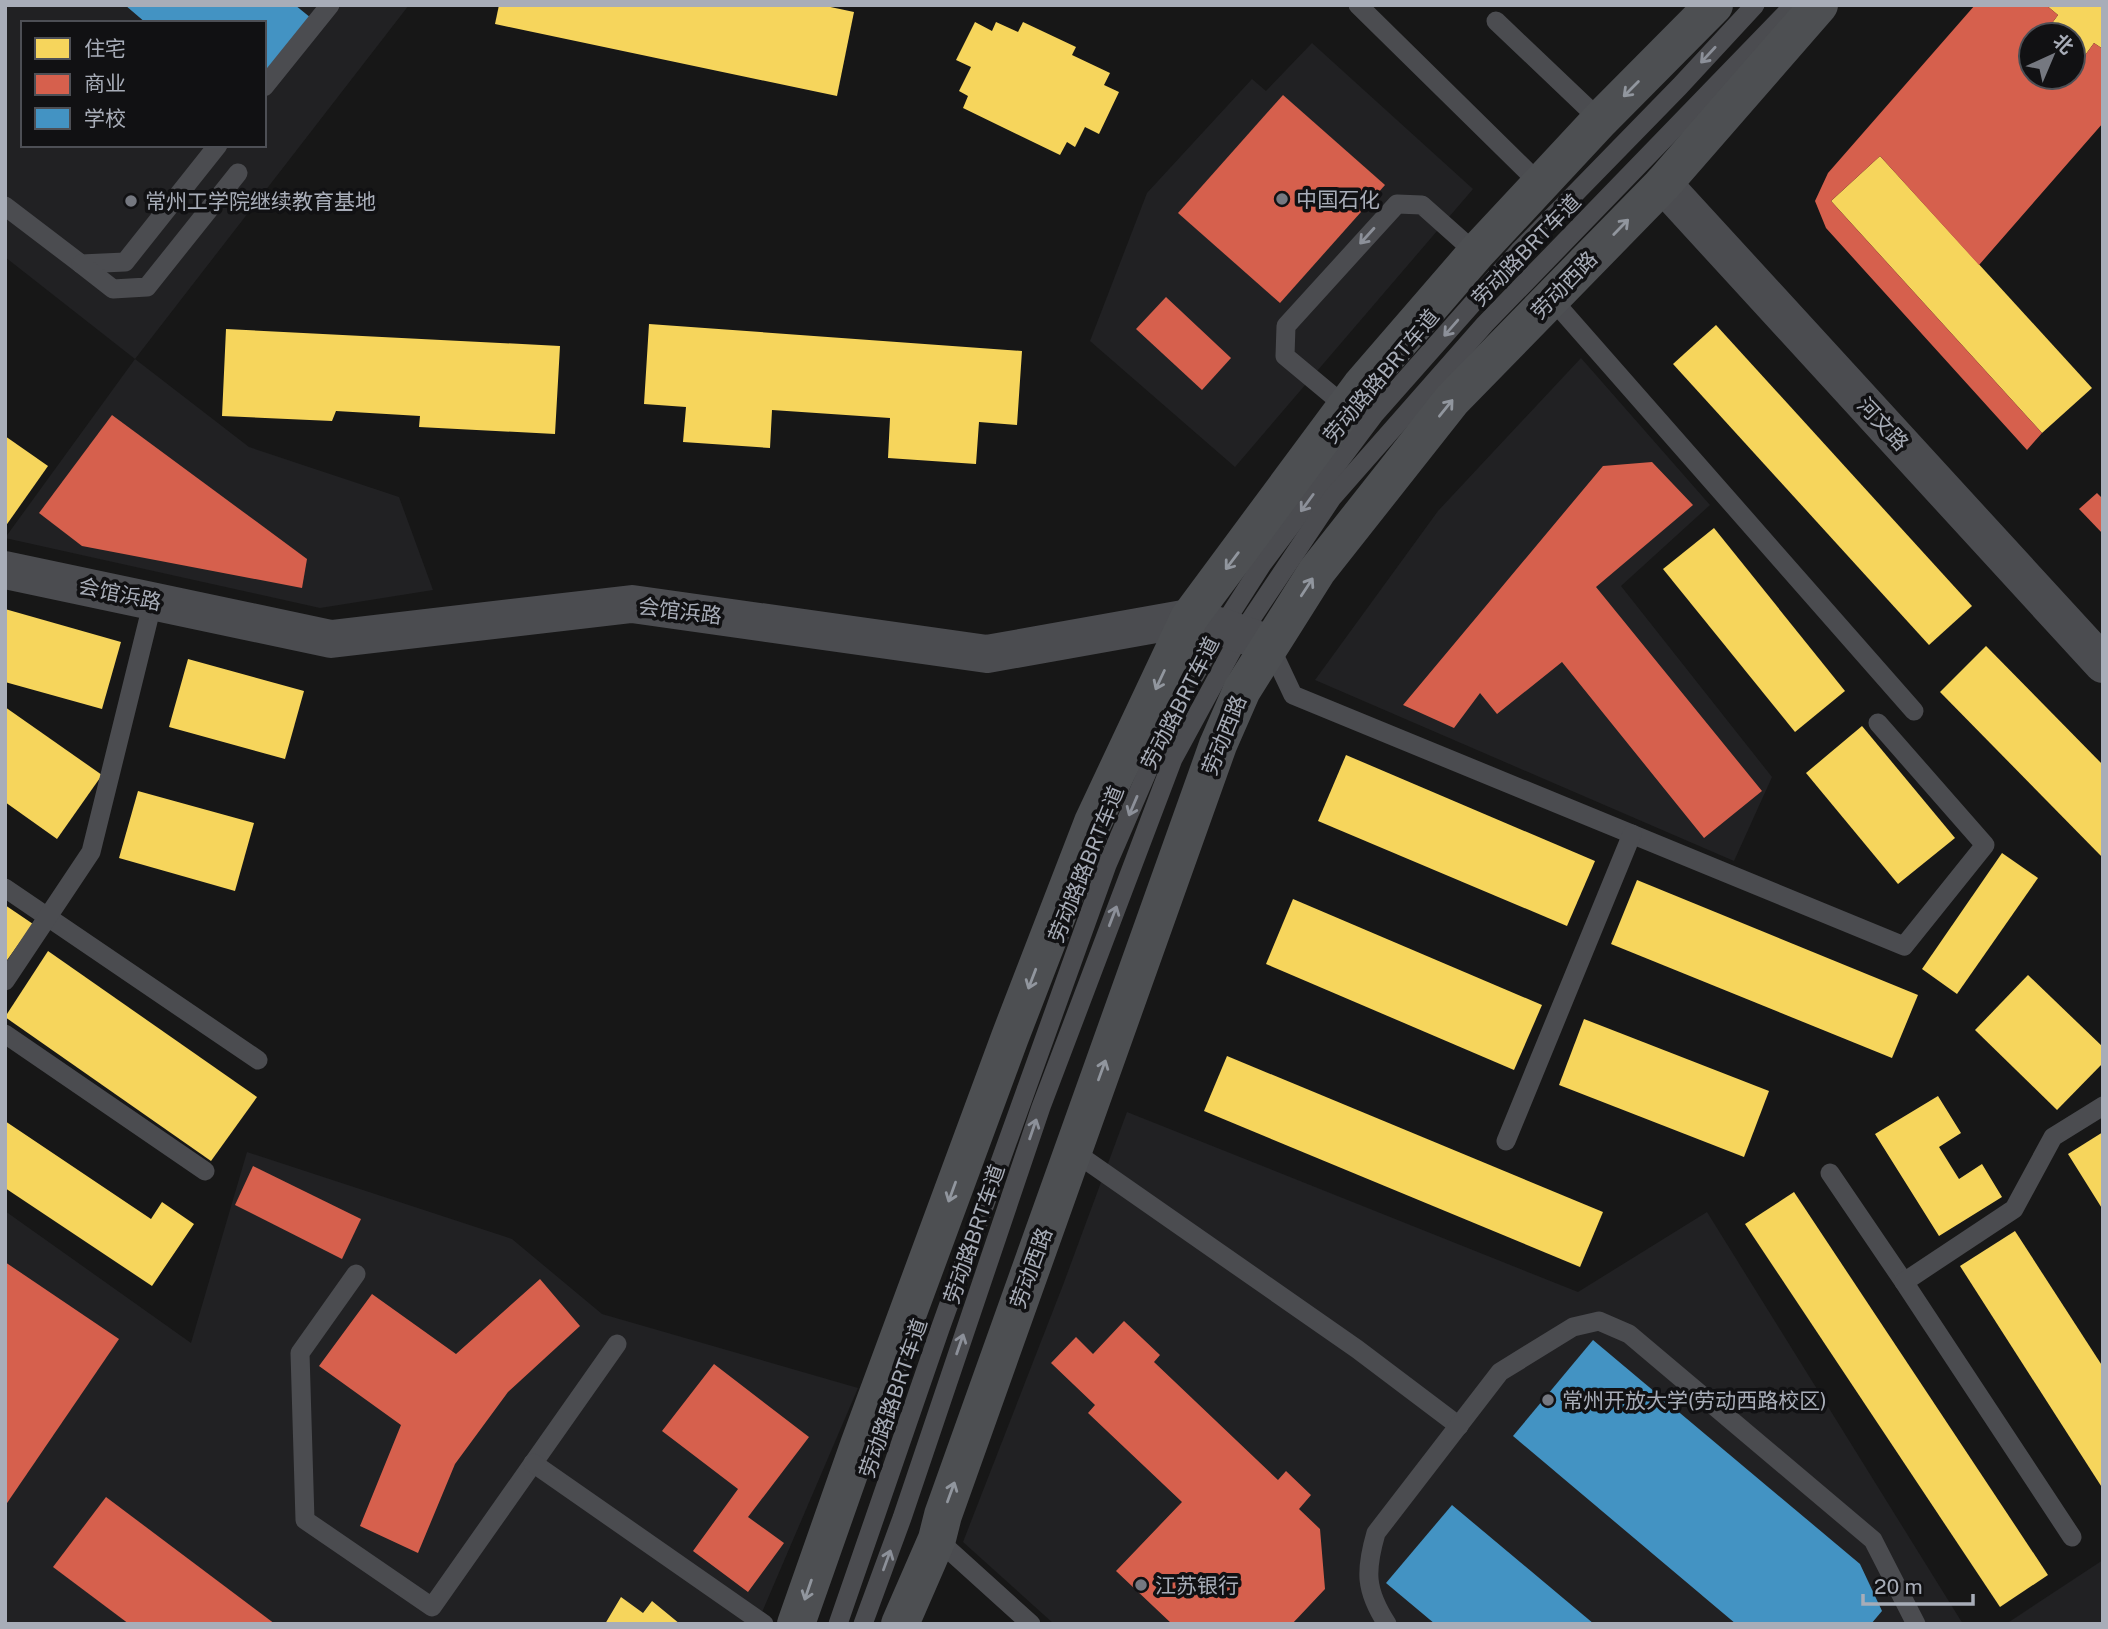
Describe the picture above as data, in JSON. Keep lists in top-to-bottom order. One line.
{"streets":{"main road":["劳动西路"],"street":["河文路","会馆浜路"],"lane":["劳动路BRT车道","劳动路路BRT车道"]},"crossings":[["劳动路BRT车道","劳动西路"],["劳动路BRT车道","劳动路路BRT车道"],["劳动路BRT车道","会馆浜路"],["劳动西路","劳动路路BRT车道"],["劳动西路","河文路"],["劳动西路","会馆浜路"],["劳动路路BRT车道","会馆浜路"]],"one_way":["劳动路BRT车道","劳动路路BRT车道"],"places":["中国石化","常州工学院继续教育基地","常州开放大学(劳动西路校区)","江苏银行"],"legend":["住宅","商业","学校"],"scale_bar":"20 m","north":"top right"}
